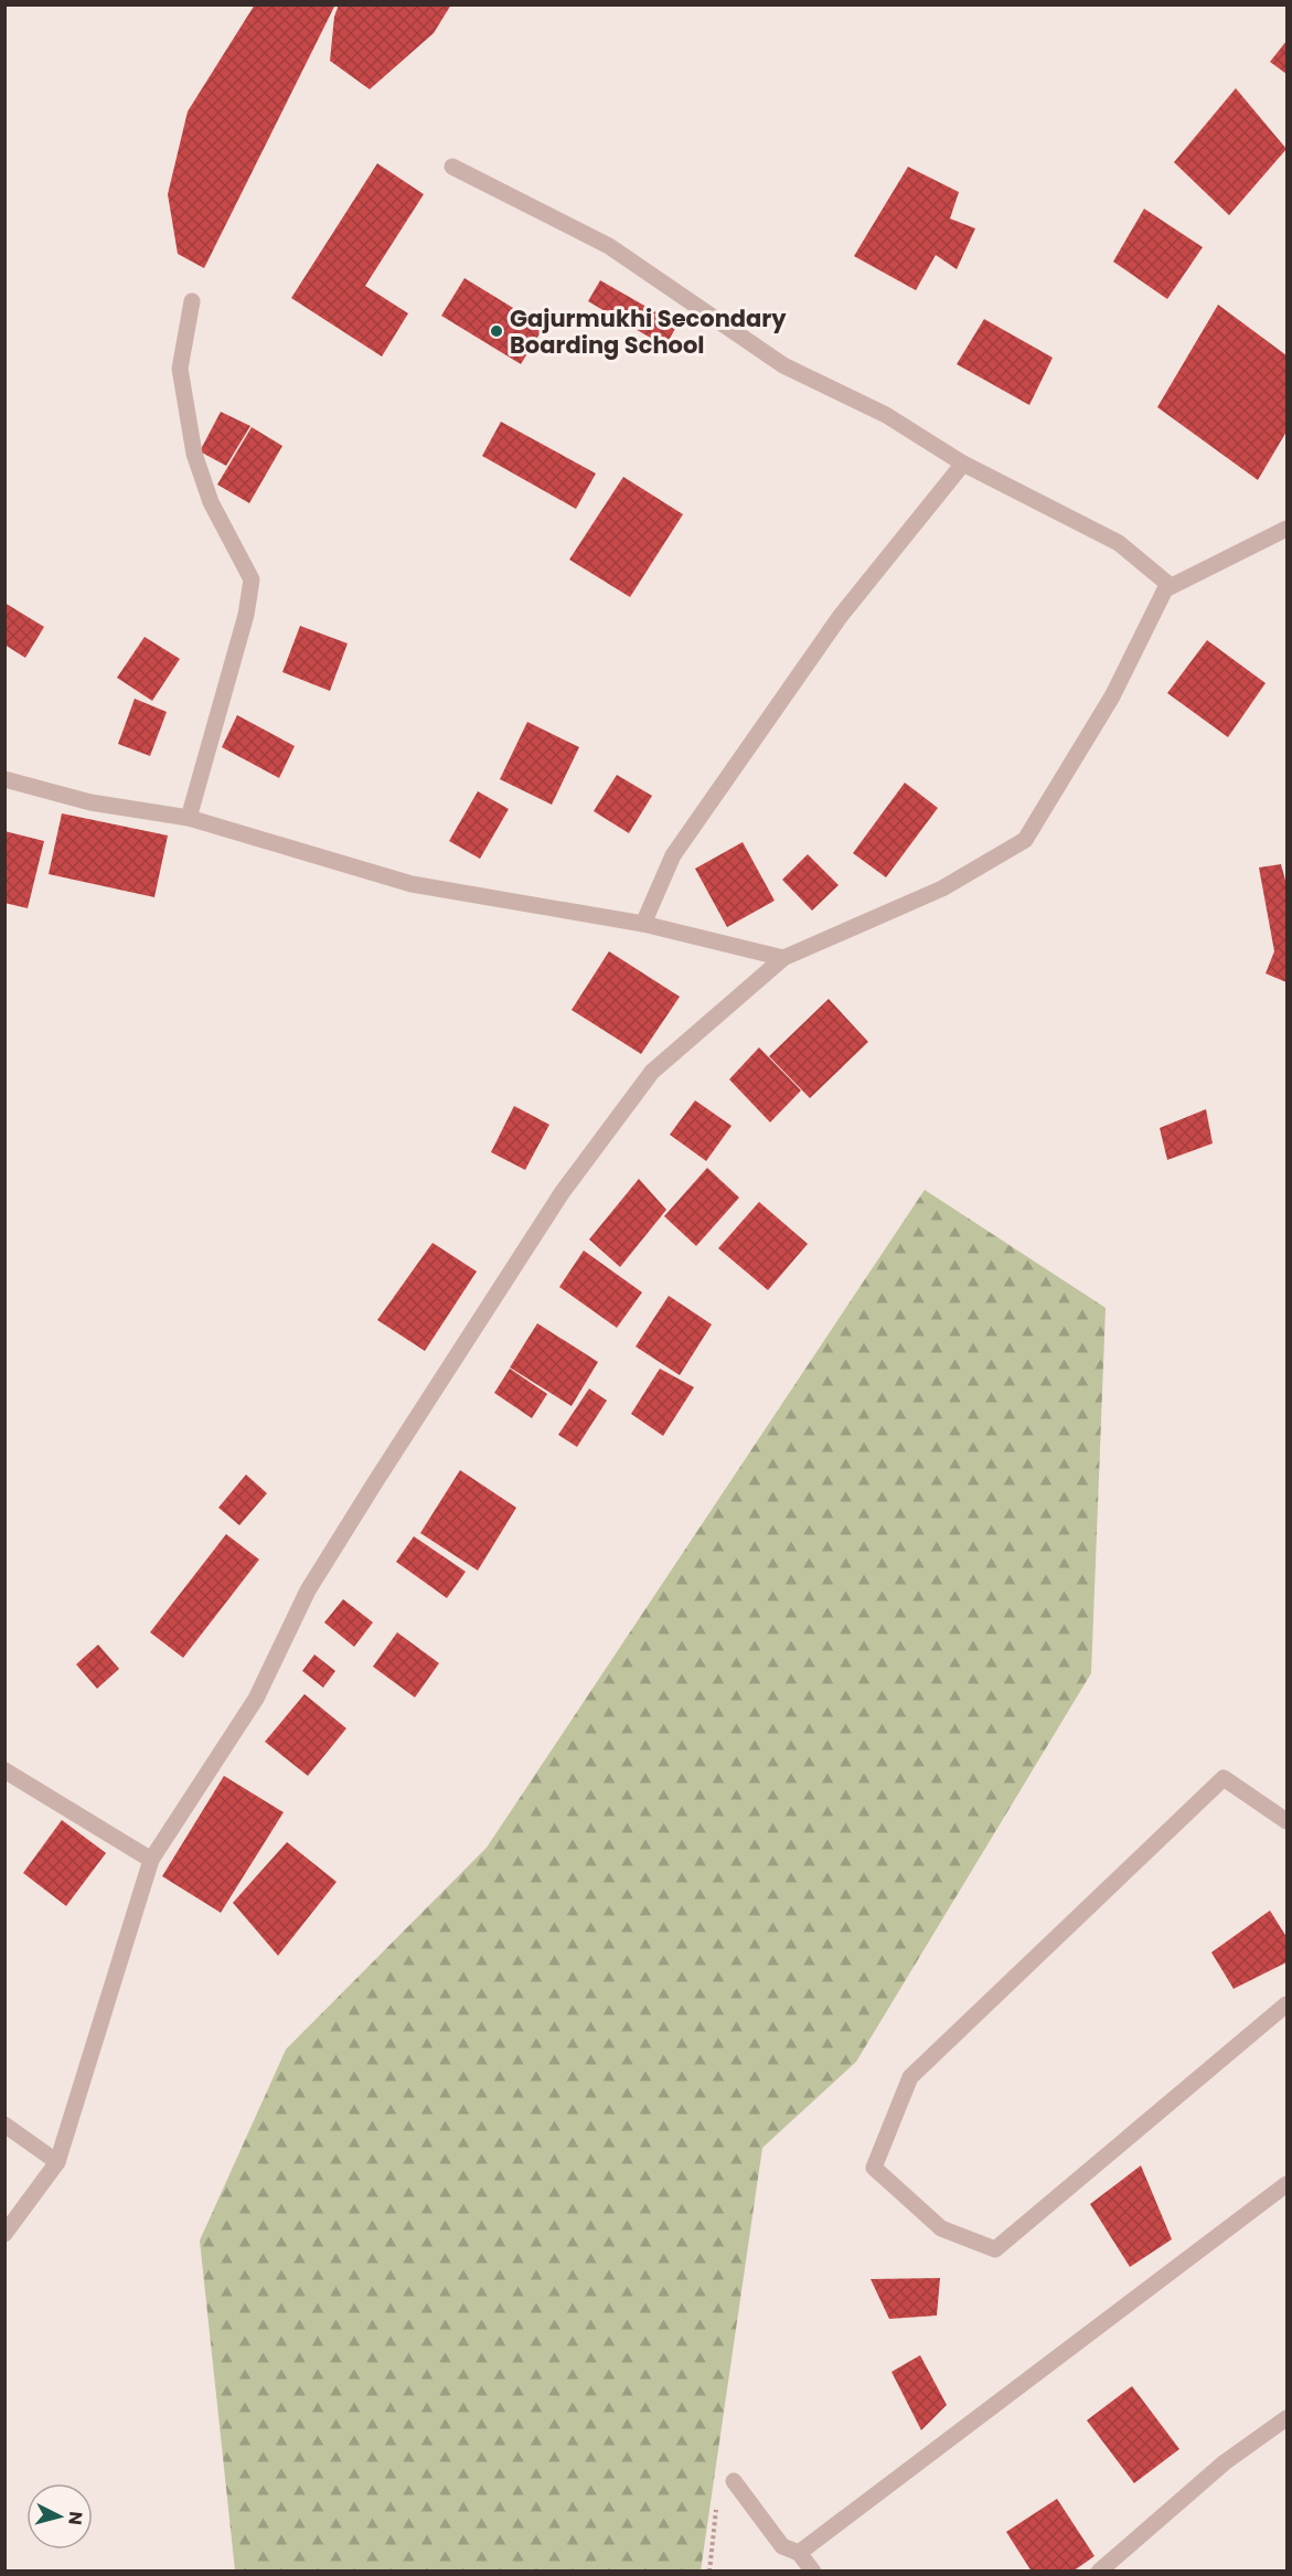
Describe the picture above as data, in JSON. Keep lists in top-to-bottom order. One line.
{"places":["Gajurmukhi Secondary Boarding School"],"north":"right"}
